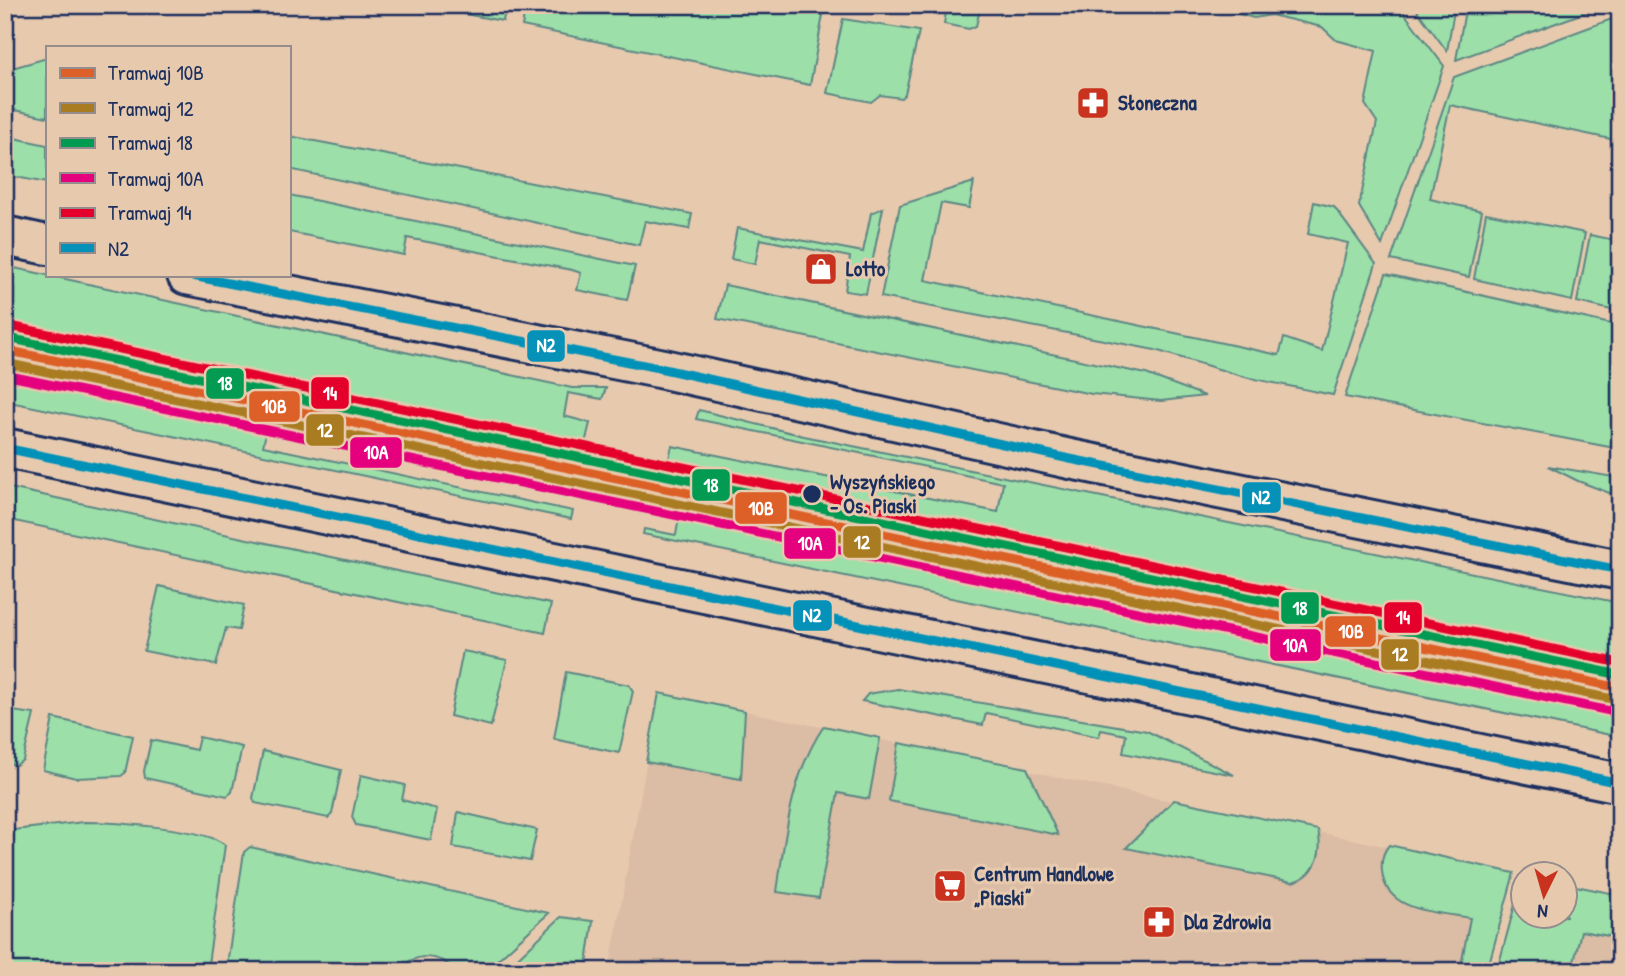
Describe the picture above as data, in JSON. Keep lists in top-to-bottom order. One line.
{"places":{"pharmacy":["Słoneczna","Dla Zdrowia"],"shop":["Lotto"],"other":["Wyszyńskiego - Os. Piaski"],"supermarket":["Centrum Handlowe „Piaski”"]},"lines":["transit line N2","tram line 14","tram line 18","tram line 10B","tram line 12","tram line 10A"],"legend":["Tramwaj 10B","Tramwaj 12","Tramwaj 18","Tramwaj 10A","Tramwaj 14","N2"],"north":"bottom"}
